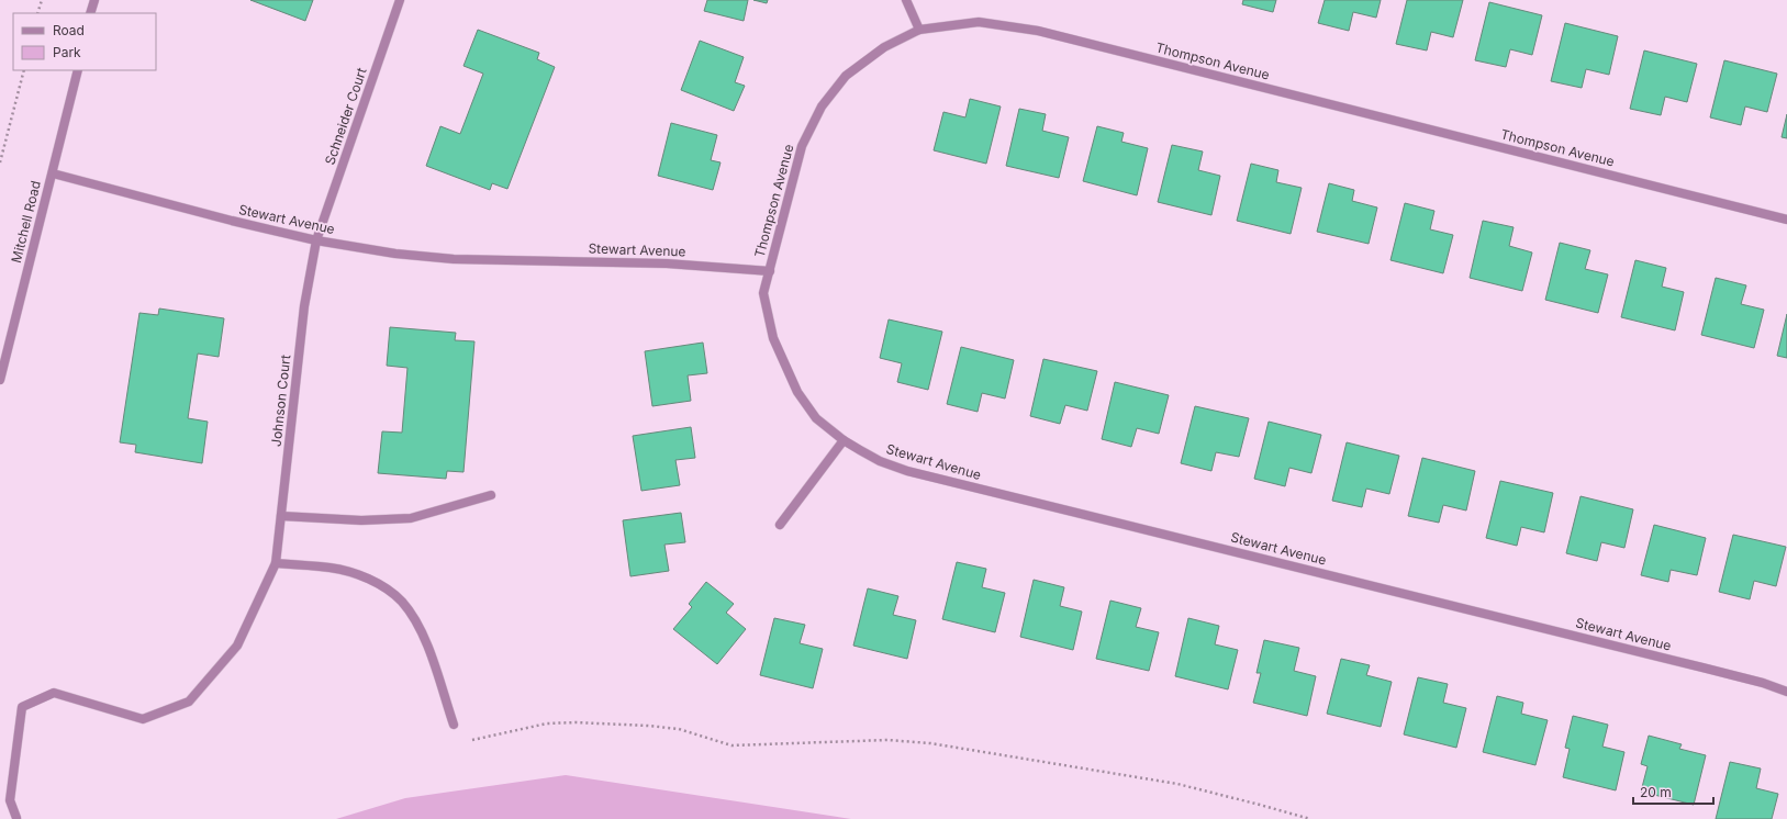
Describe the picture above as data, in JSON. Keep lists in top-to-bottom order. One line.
{"streets":{"street":["Thompson Avenue","Schneider Court","Stewart Avenue","Mitchell Road","Johnson Court"]},"crossings":[["Thompson Avenue","Stewart Avenue"],["Schneider Court","Stewart Avenue"],["Schneider Court","Johnson Court"],["Stewart Avenue","Mitchell Road"],["Stewart Avenue","Johnson Court"]],"legend":["Road","Park"],"scale_bar":"20 m"}
